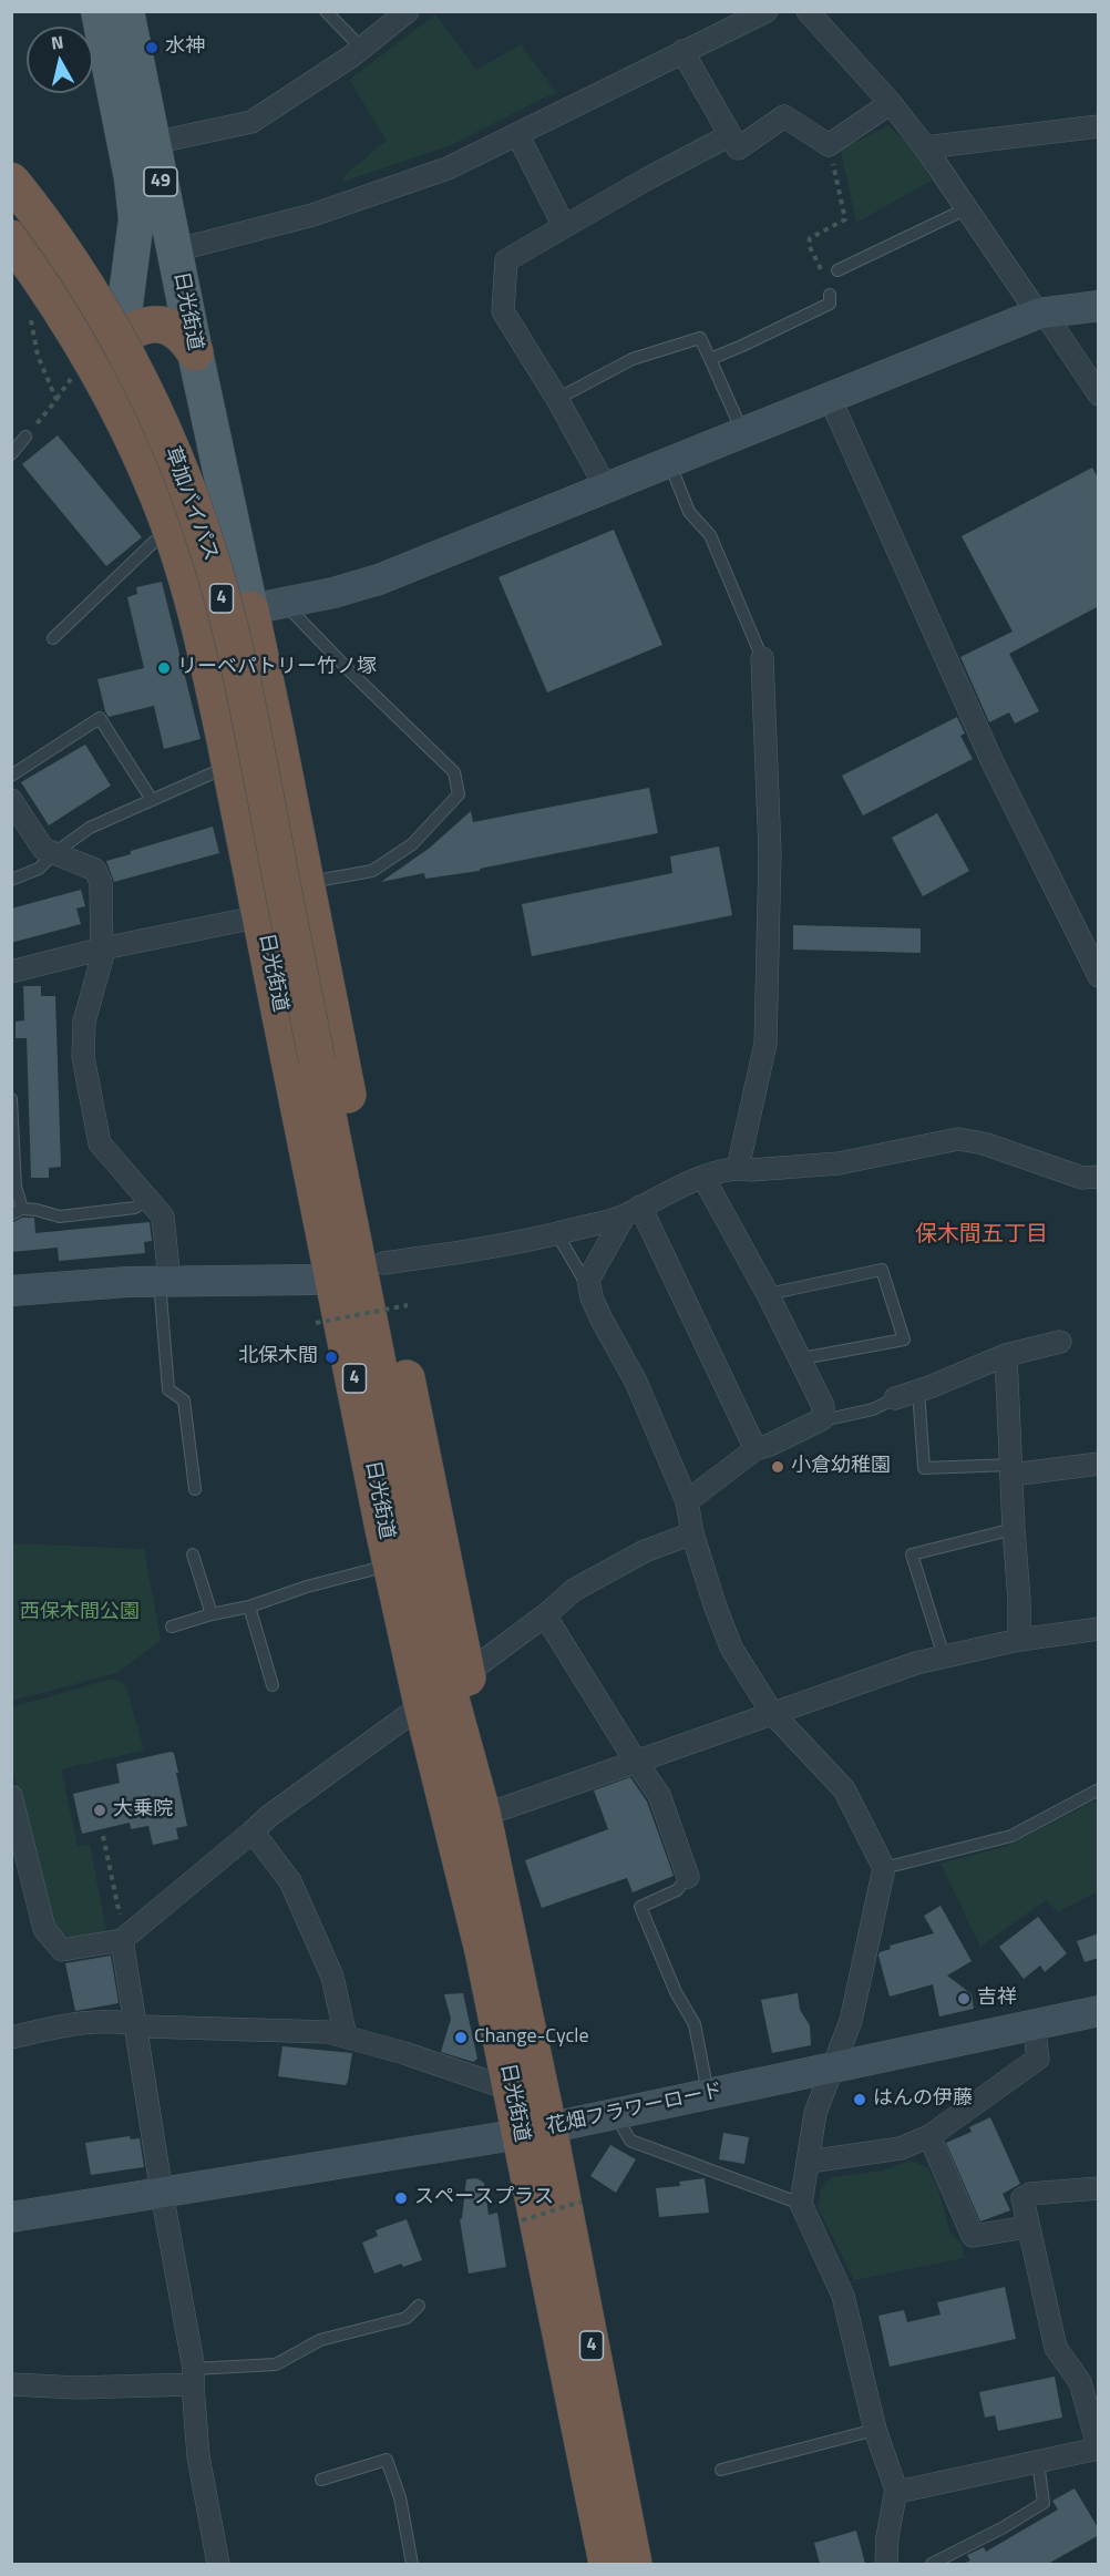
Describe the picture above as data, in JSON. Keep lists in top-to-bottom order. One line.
{"streets":{"highway":["日光街道","草加バイパス","4"],"main road":["49"],"street":["花畑フラワーロード"]},"crossings":[["49","4"],["日光街道","草加バイパス"],["日光街道","4"],["日光街道","花畑フラワーロード"],["草加バイパス","4"]],"districts":["保木間五丁目"],"parks":["西保木間公園"],"places":["水神","リーベパトリー竹ノ塚","北保木間","小倉幼稚園","大乗院","吉祥","Change-Cycle","はんの伊藤","スペースプラス"],"north":"top"}
